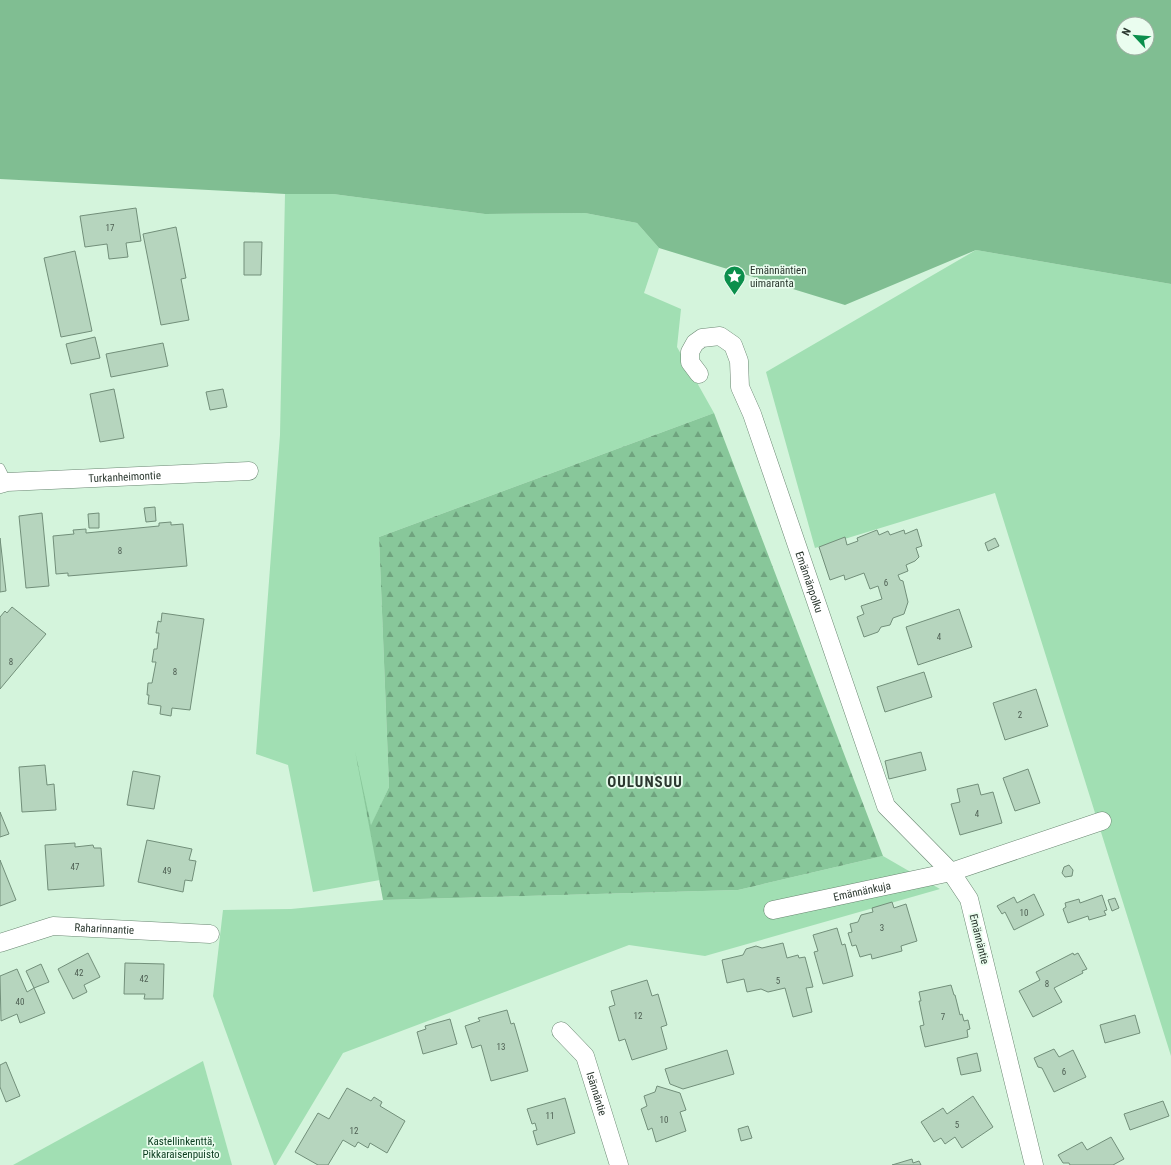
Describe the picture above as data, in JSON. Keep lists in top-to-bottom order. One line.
{"streets":{"street":["Turkanheimontie","Emännänpolku","Emännänkuja","Raharinnantie","Emännäntie","Isännäntie"]},"crossings":[["Emännänpolku","Emännänkuja"],["Emännänpolku","Emännäntie"],["Emännänkuja","Emännäntie"]],"districts":["OULUNSUU"],"parks":["Kastellinkenttä, Pikkaraisenpuisto"],"places":{"place":["Emännäntien uimaranta"]},"house_numbers":["17","8","6","4","8","8","2","4","47","49","10","3","42","42","5","8","40","12","7","13","6","11","10","5","12"],"north":"top left"}
